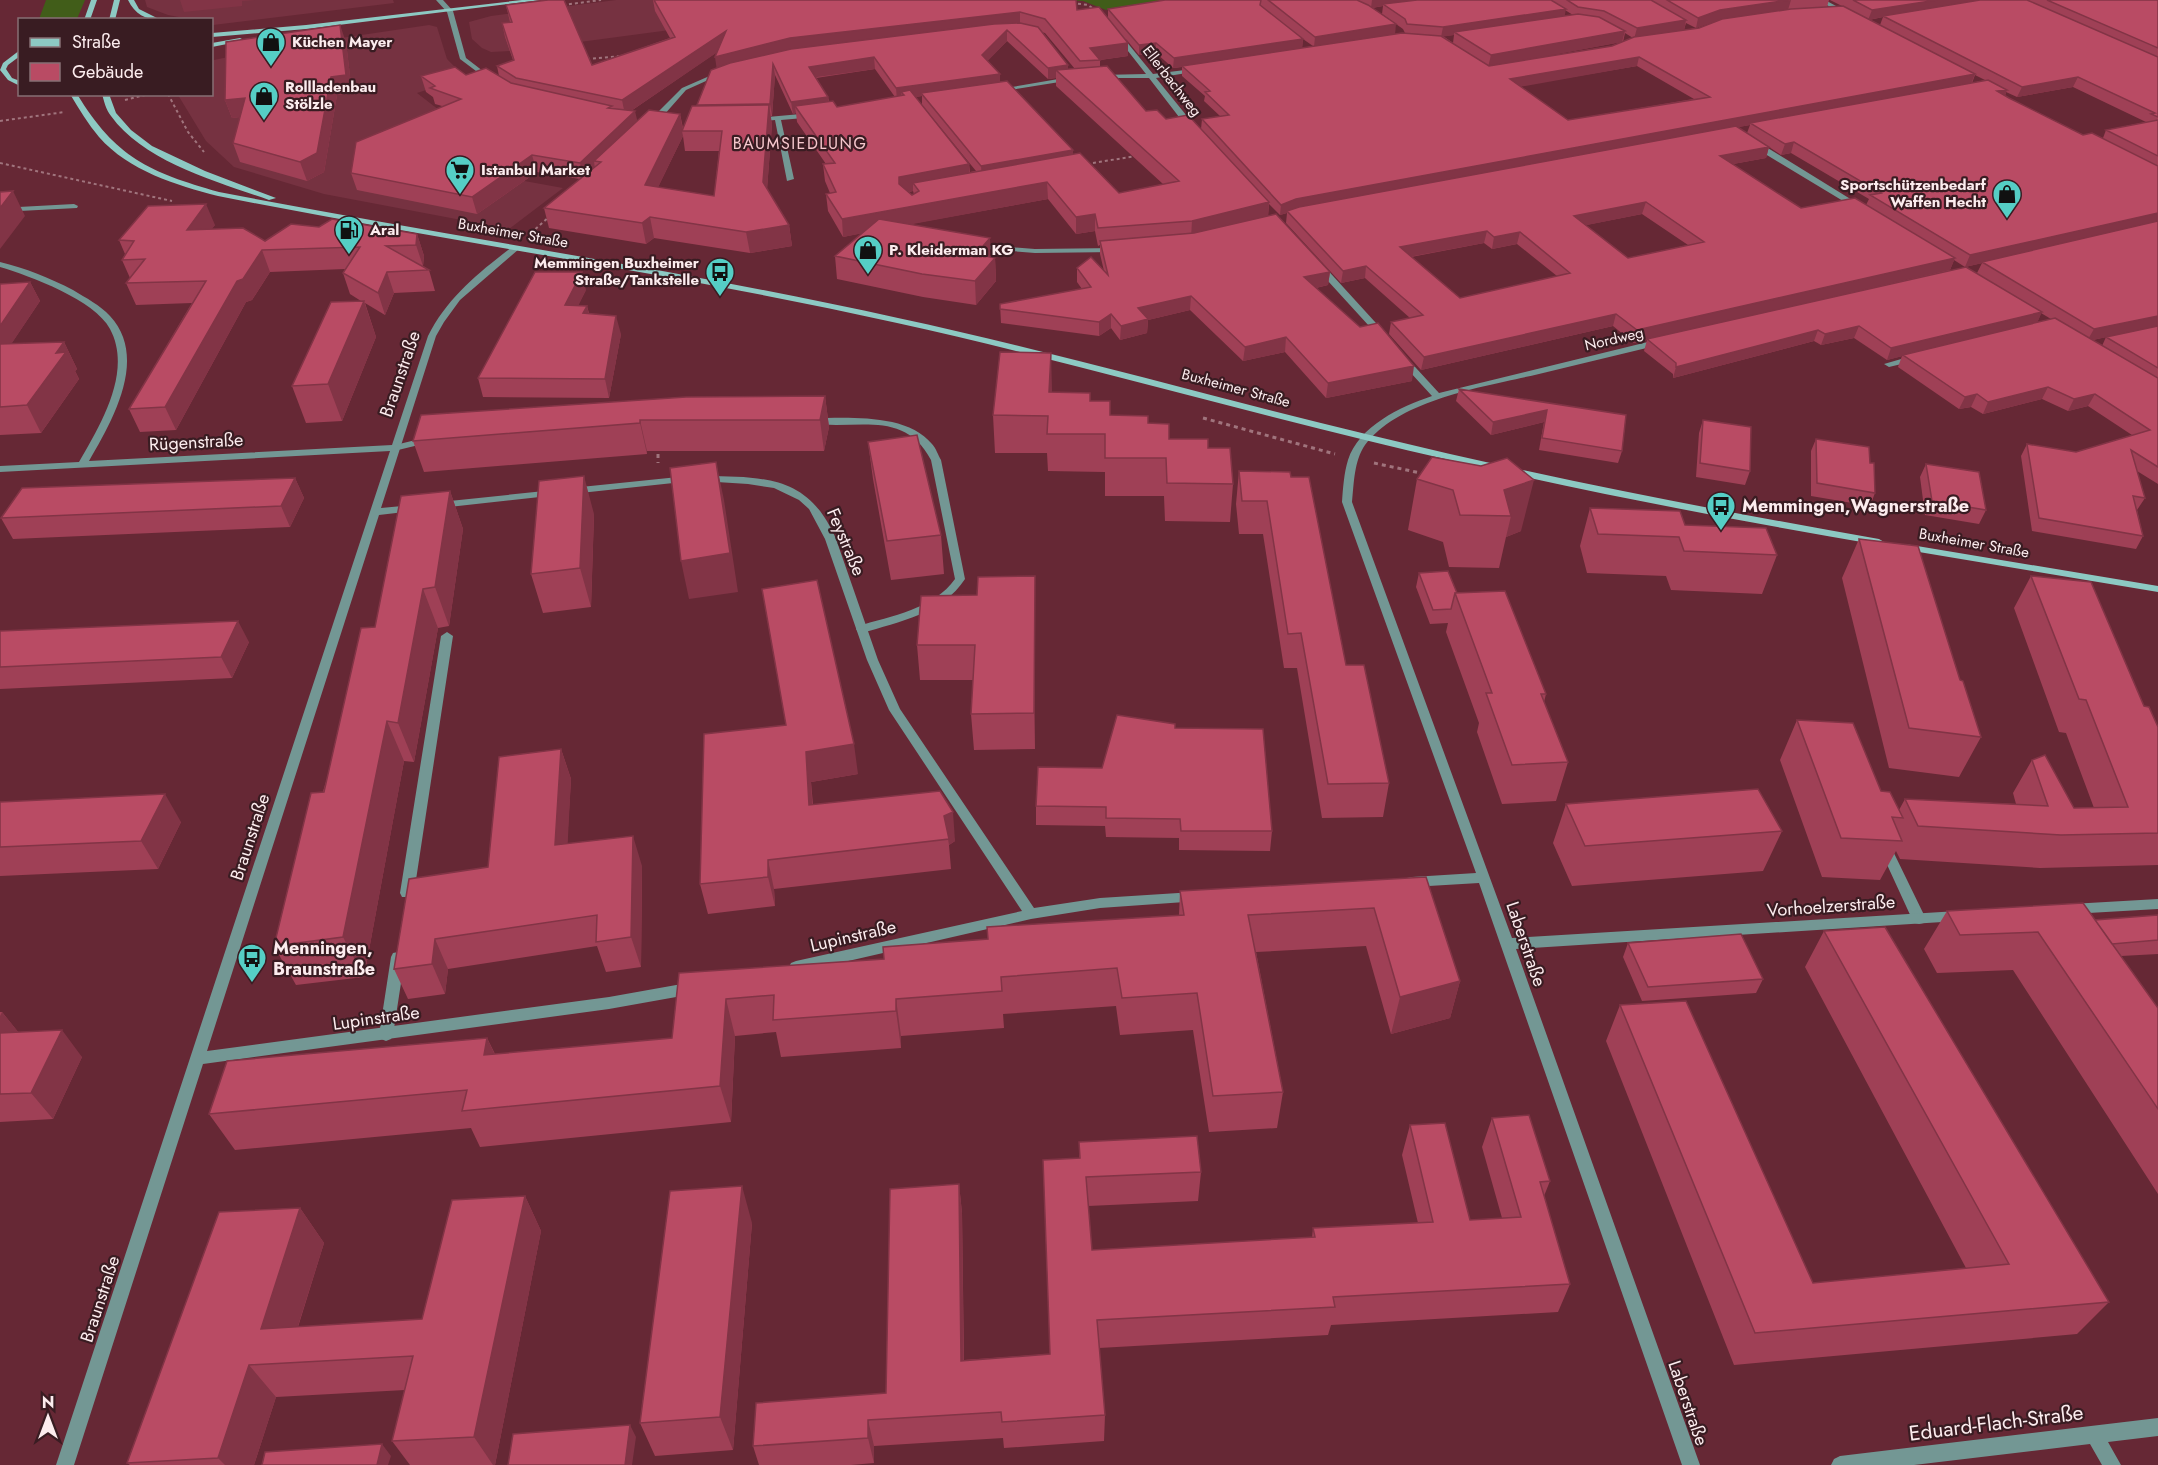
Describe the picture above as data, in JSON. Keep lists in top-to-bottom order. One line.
{"streets":{"main road":["Buxheimer Straße"],"street":["Ellerbachweg","Nordweg","Braunstraße","Rügenstraße","Feystraße","Vorhoelzerstraße","Lupinstraße","Laberstraße","Eduard-Flach-Straße"]},"crossings":[["Buxheimer Straße","Nordweg"],["Buxheimer Straße","Braunstraße"],["Buxheimer Straße","Laberstraße"],["Nordweg","Laberstraße"],["Braunstraße","Rügenstraße"],["Braunstraße","Feystraße"],["Braunstraße","Lupinstraße"],["Feystraße","Lupinstraße"],["Vorhoelzerstraße","Laberstraße"]],"districts":["BAUMSIEDLUNG"],"places":{"shop":["Küchen Mayer","Rollladenbau Stölzle","Sportschützenbedarf Waffen Hecht","P. Kleiderman KG"],"supermarket":["Istanbul Market"],"fuel station":["Aral"],"bus stop":["Memmingen Buxheimer Straße/Tankstelle","Memmingen,Wagnerstraße","Menningen, Braunstraße"]},"legend":["Straße","Gebäude"],"north":"top"}
